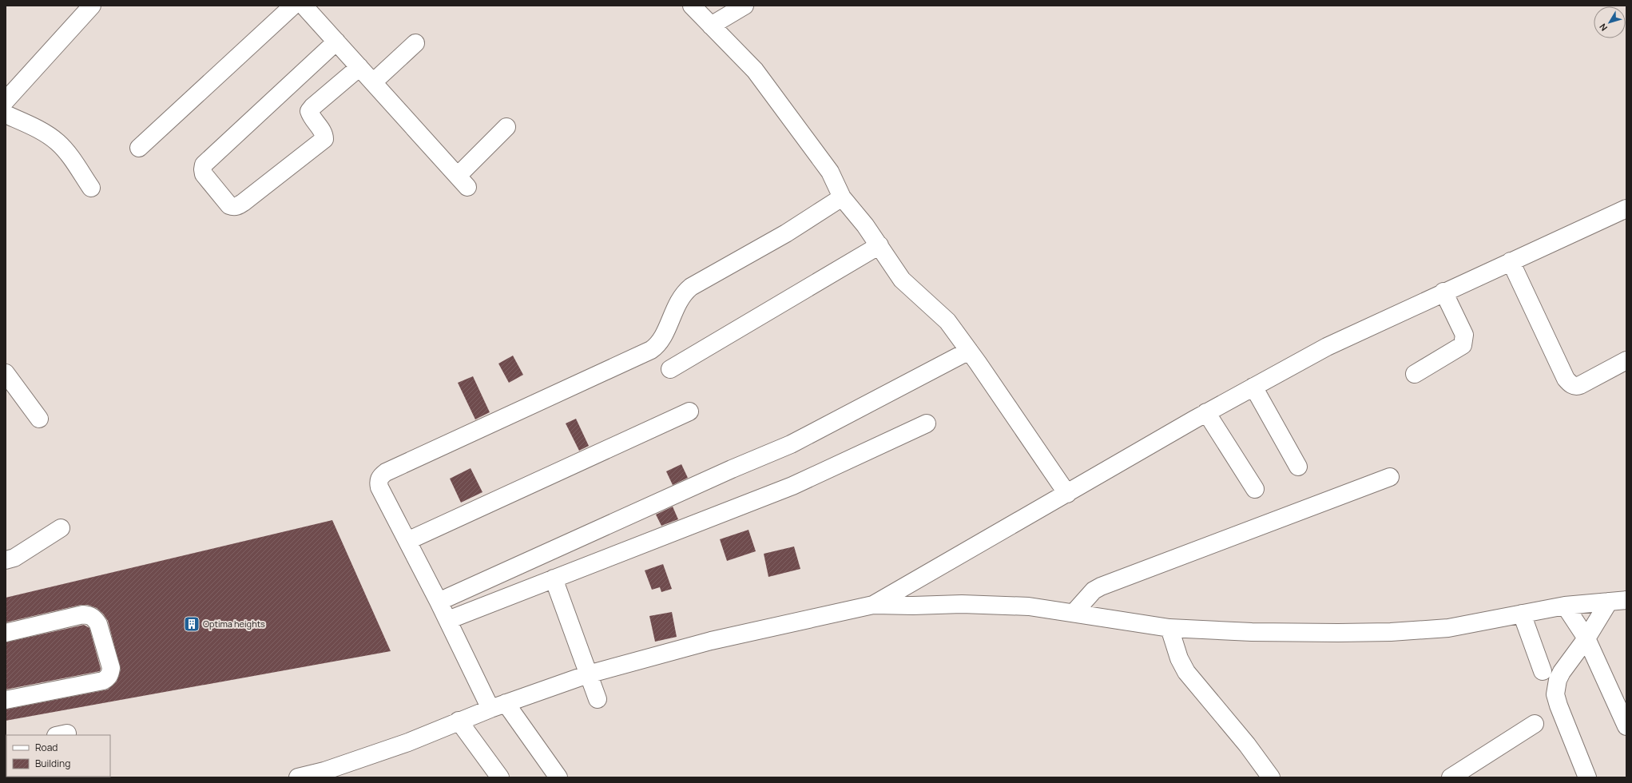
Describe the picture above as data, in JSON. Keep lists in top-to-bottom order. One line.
{"places":{"building":["Optima heights"]},"legend":["Road","Building"],"north":"bottom left"}
